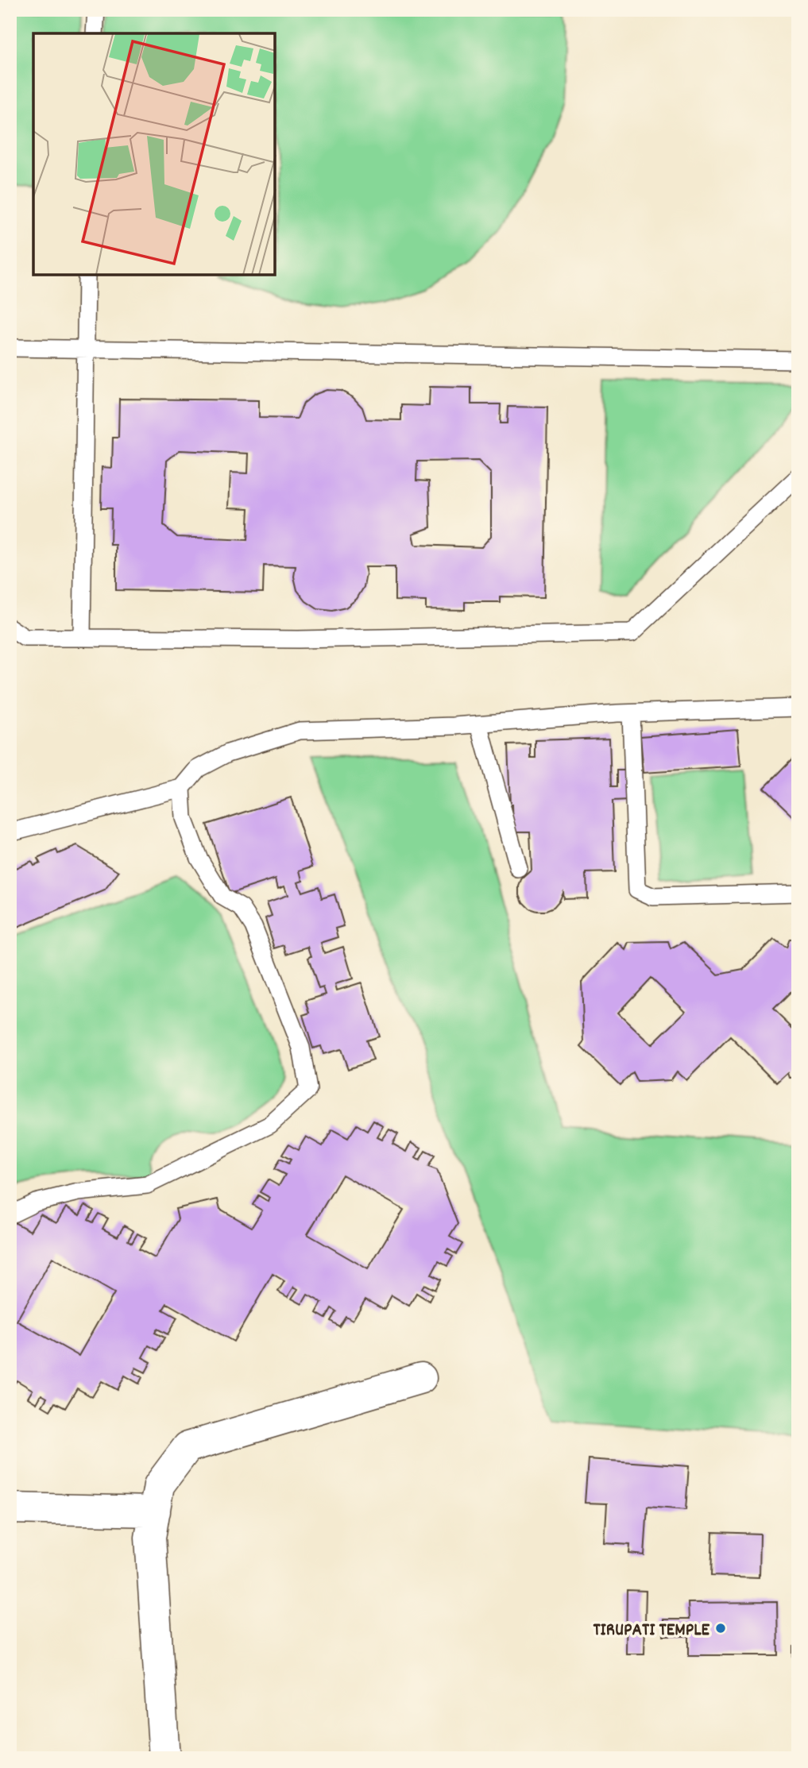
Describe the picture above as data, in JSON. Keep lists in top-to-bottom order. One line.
{"places":["TIRUPATI TEMPLE"]}
